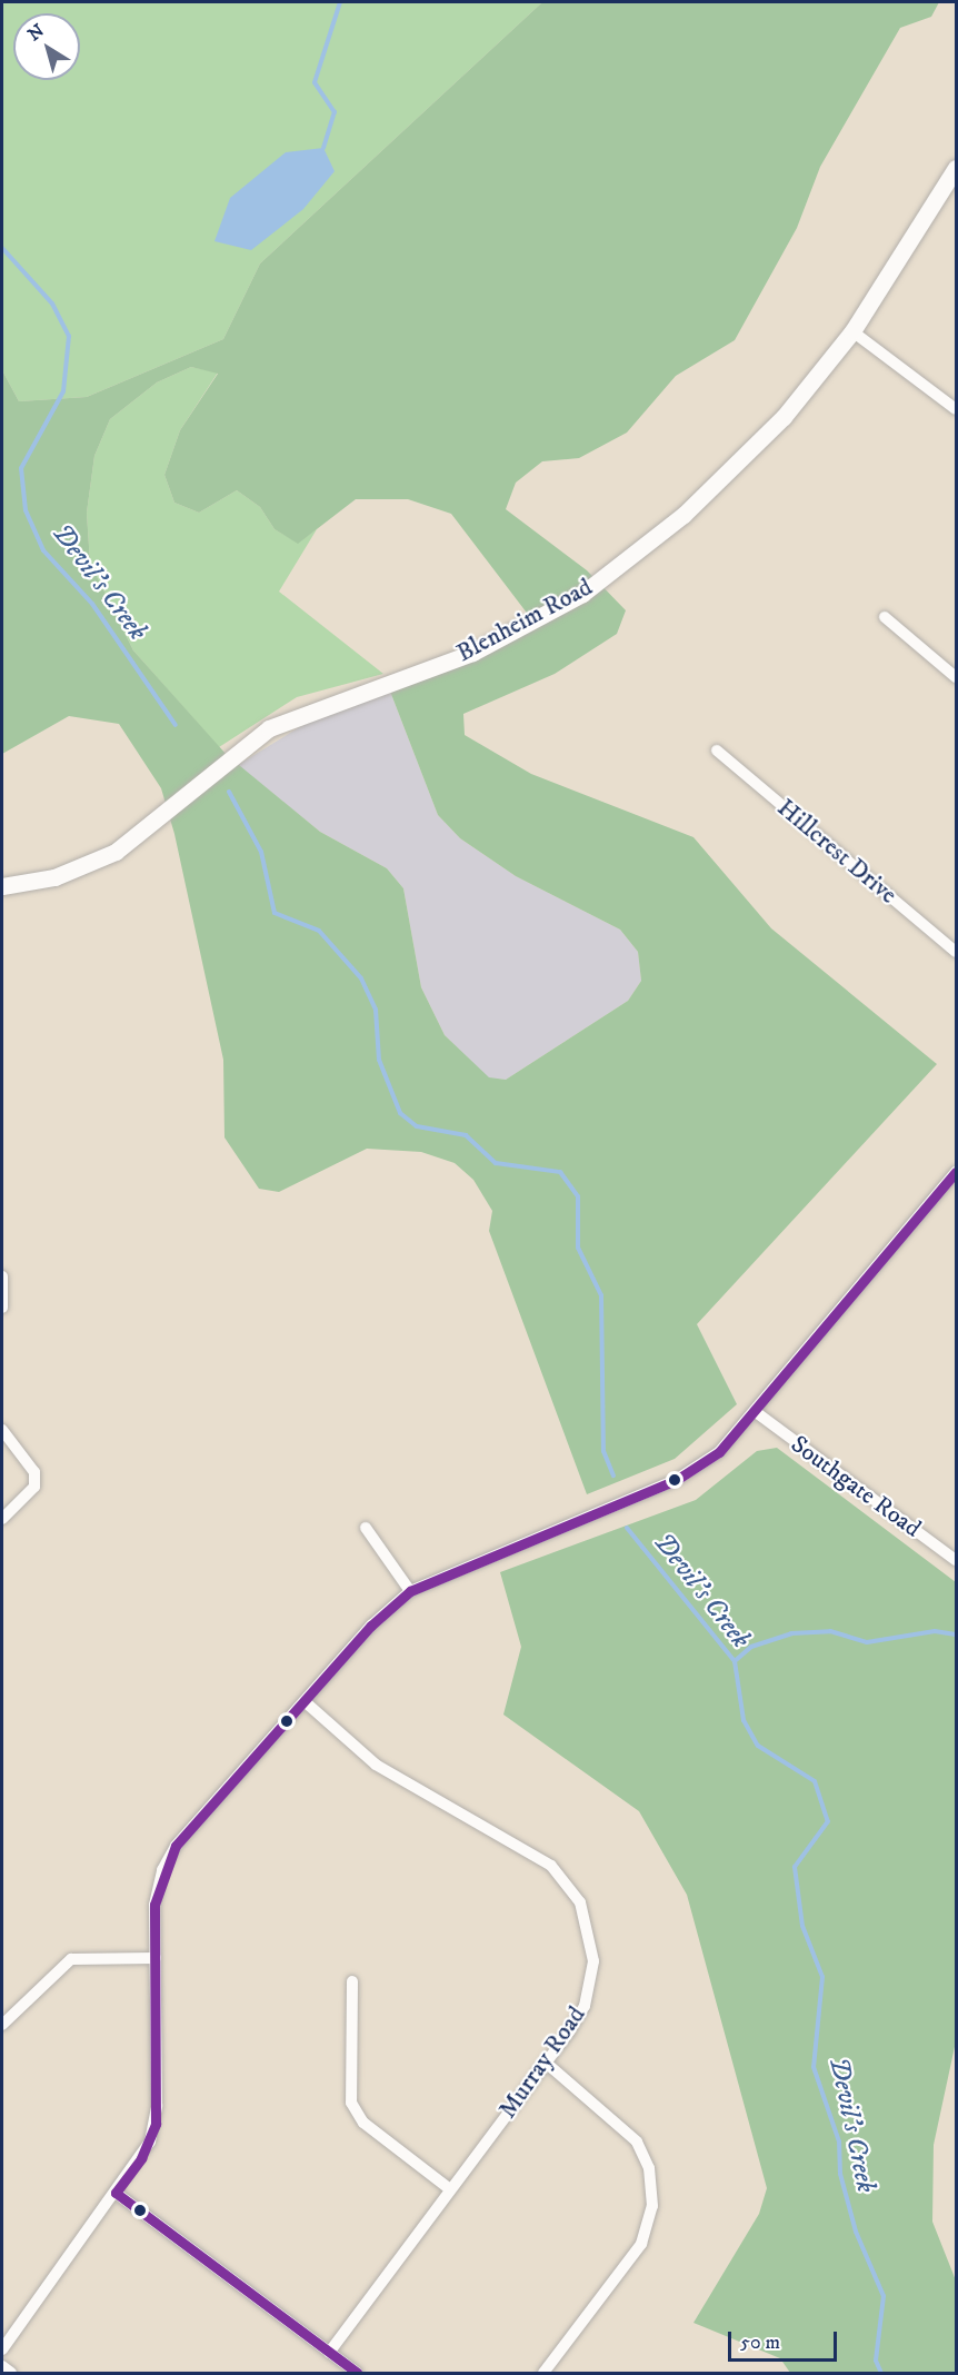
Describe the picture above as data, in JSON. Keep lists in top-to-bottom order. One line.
{"streets":{"main road":["Blenheim Road"],"street":["Hillcrest Drive","Southgate Road","Murray Road"]},"water":["Devil's Creek"],"scale_bar":"50 m","north":"top left"}
